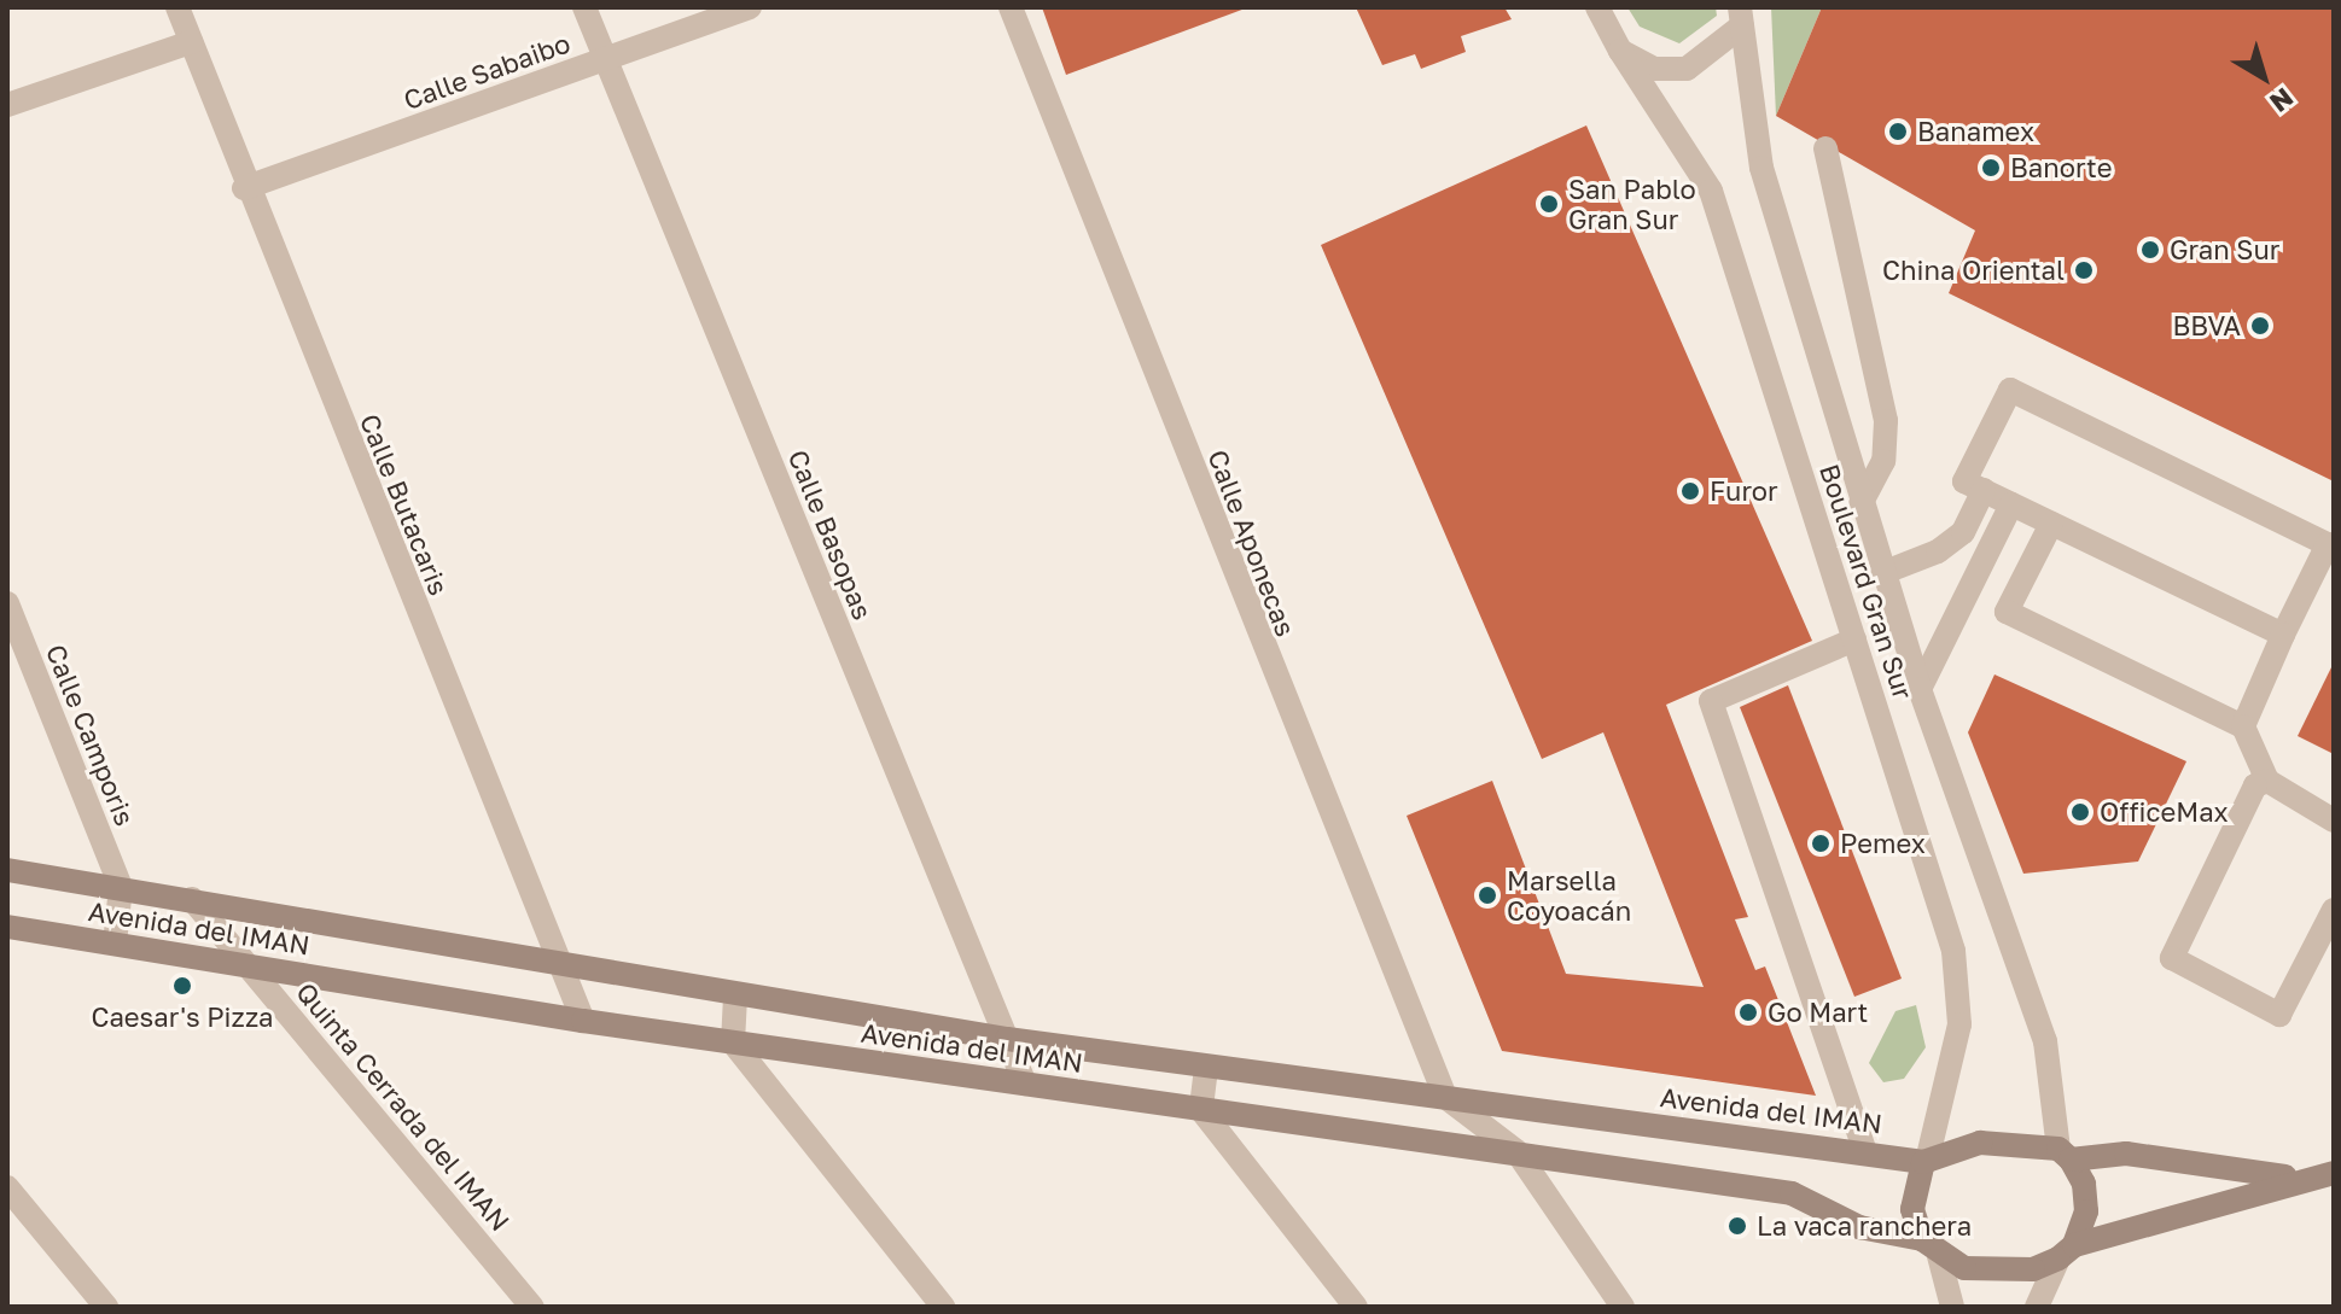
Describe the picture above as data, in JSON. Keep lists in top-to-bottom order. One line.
{"streets":{"main road":["Avenida del IMAN"],"street":["Calle Sabaibo","Calle Butacaris","Calle Basopas","Calle Aponecas","Boulevard Gran Sur","Calle Camporis","Quinta Cerrada del IMAN"]},"crossings":[["Calle Sabaibo","Calle Butacaris"],["Calle Sabaibo","Calle Basopas"],["Calle Butacaris","Avenida del IMAN"],["Calle Basopas","Avenida del IMAN"],["Calle Aponecas","Avenida del IMAN"],["Boulevard Gran Sur","Avenida del IMAN"],["Calle Camporis","Avenida del IMAN"],["Avenida del IMAN","Quinta Cerrada del IMAN"]],"places":["Banamex","Banorte","San Pablo Gran Sur","Gran Sur","China Oriental","BBVA","Furor","OfficeMax","Pemex","Marsella Coyoacán","Caesar's Pizza","Go Mart","La vaca ranchera"],"north":"bottom right"}
